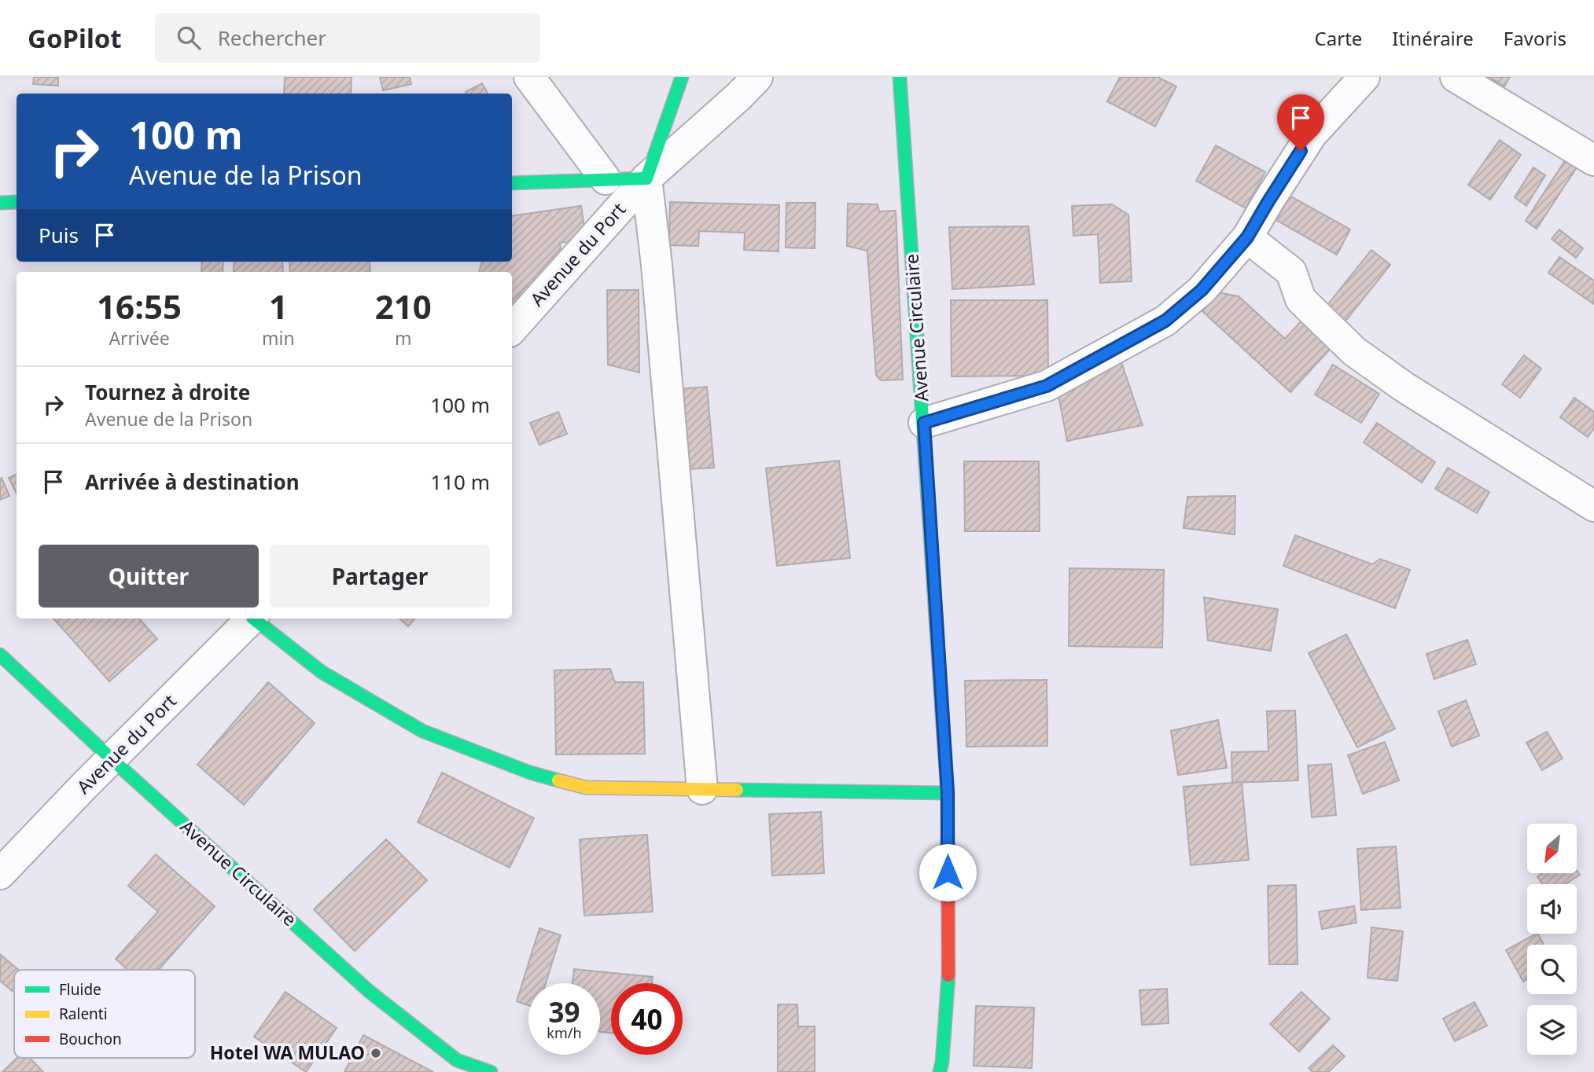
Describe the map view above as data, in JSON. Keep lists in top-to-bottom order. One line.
{"streets":{"street":["Avenue du Port","Avenue Circulaire"]},"crossings":[["Avenue du Port","Avenue Circulaire"]],"places":["Hotel WA MULAO"],"legend":["Fluide","Ralenti","Bouchon"],"north":"bottom left","page":{"header":"GoPilot","search":"Rechercher","nav":["Carte","Itinéraire","Favoris"],"turn":["100 m","Avenue de la Prison"],"then":"Puis","eta":["16:55","Arrivée","1","min","210","m"],"list":[{"name":"Tournez à droite","note":"Avenue de la Prison","value":"100 m"},{"name":"Arrivée à destination","value":"110 m"}],"buttons":["Quitter","Partager"],"speed":"39 km/h","limit":"40"}}
